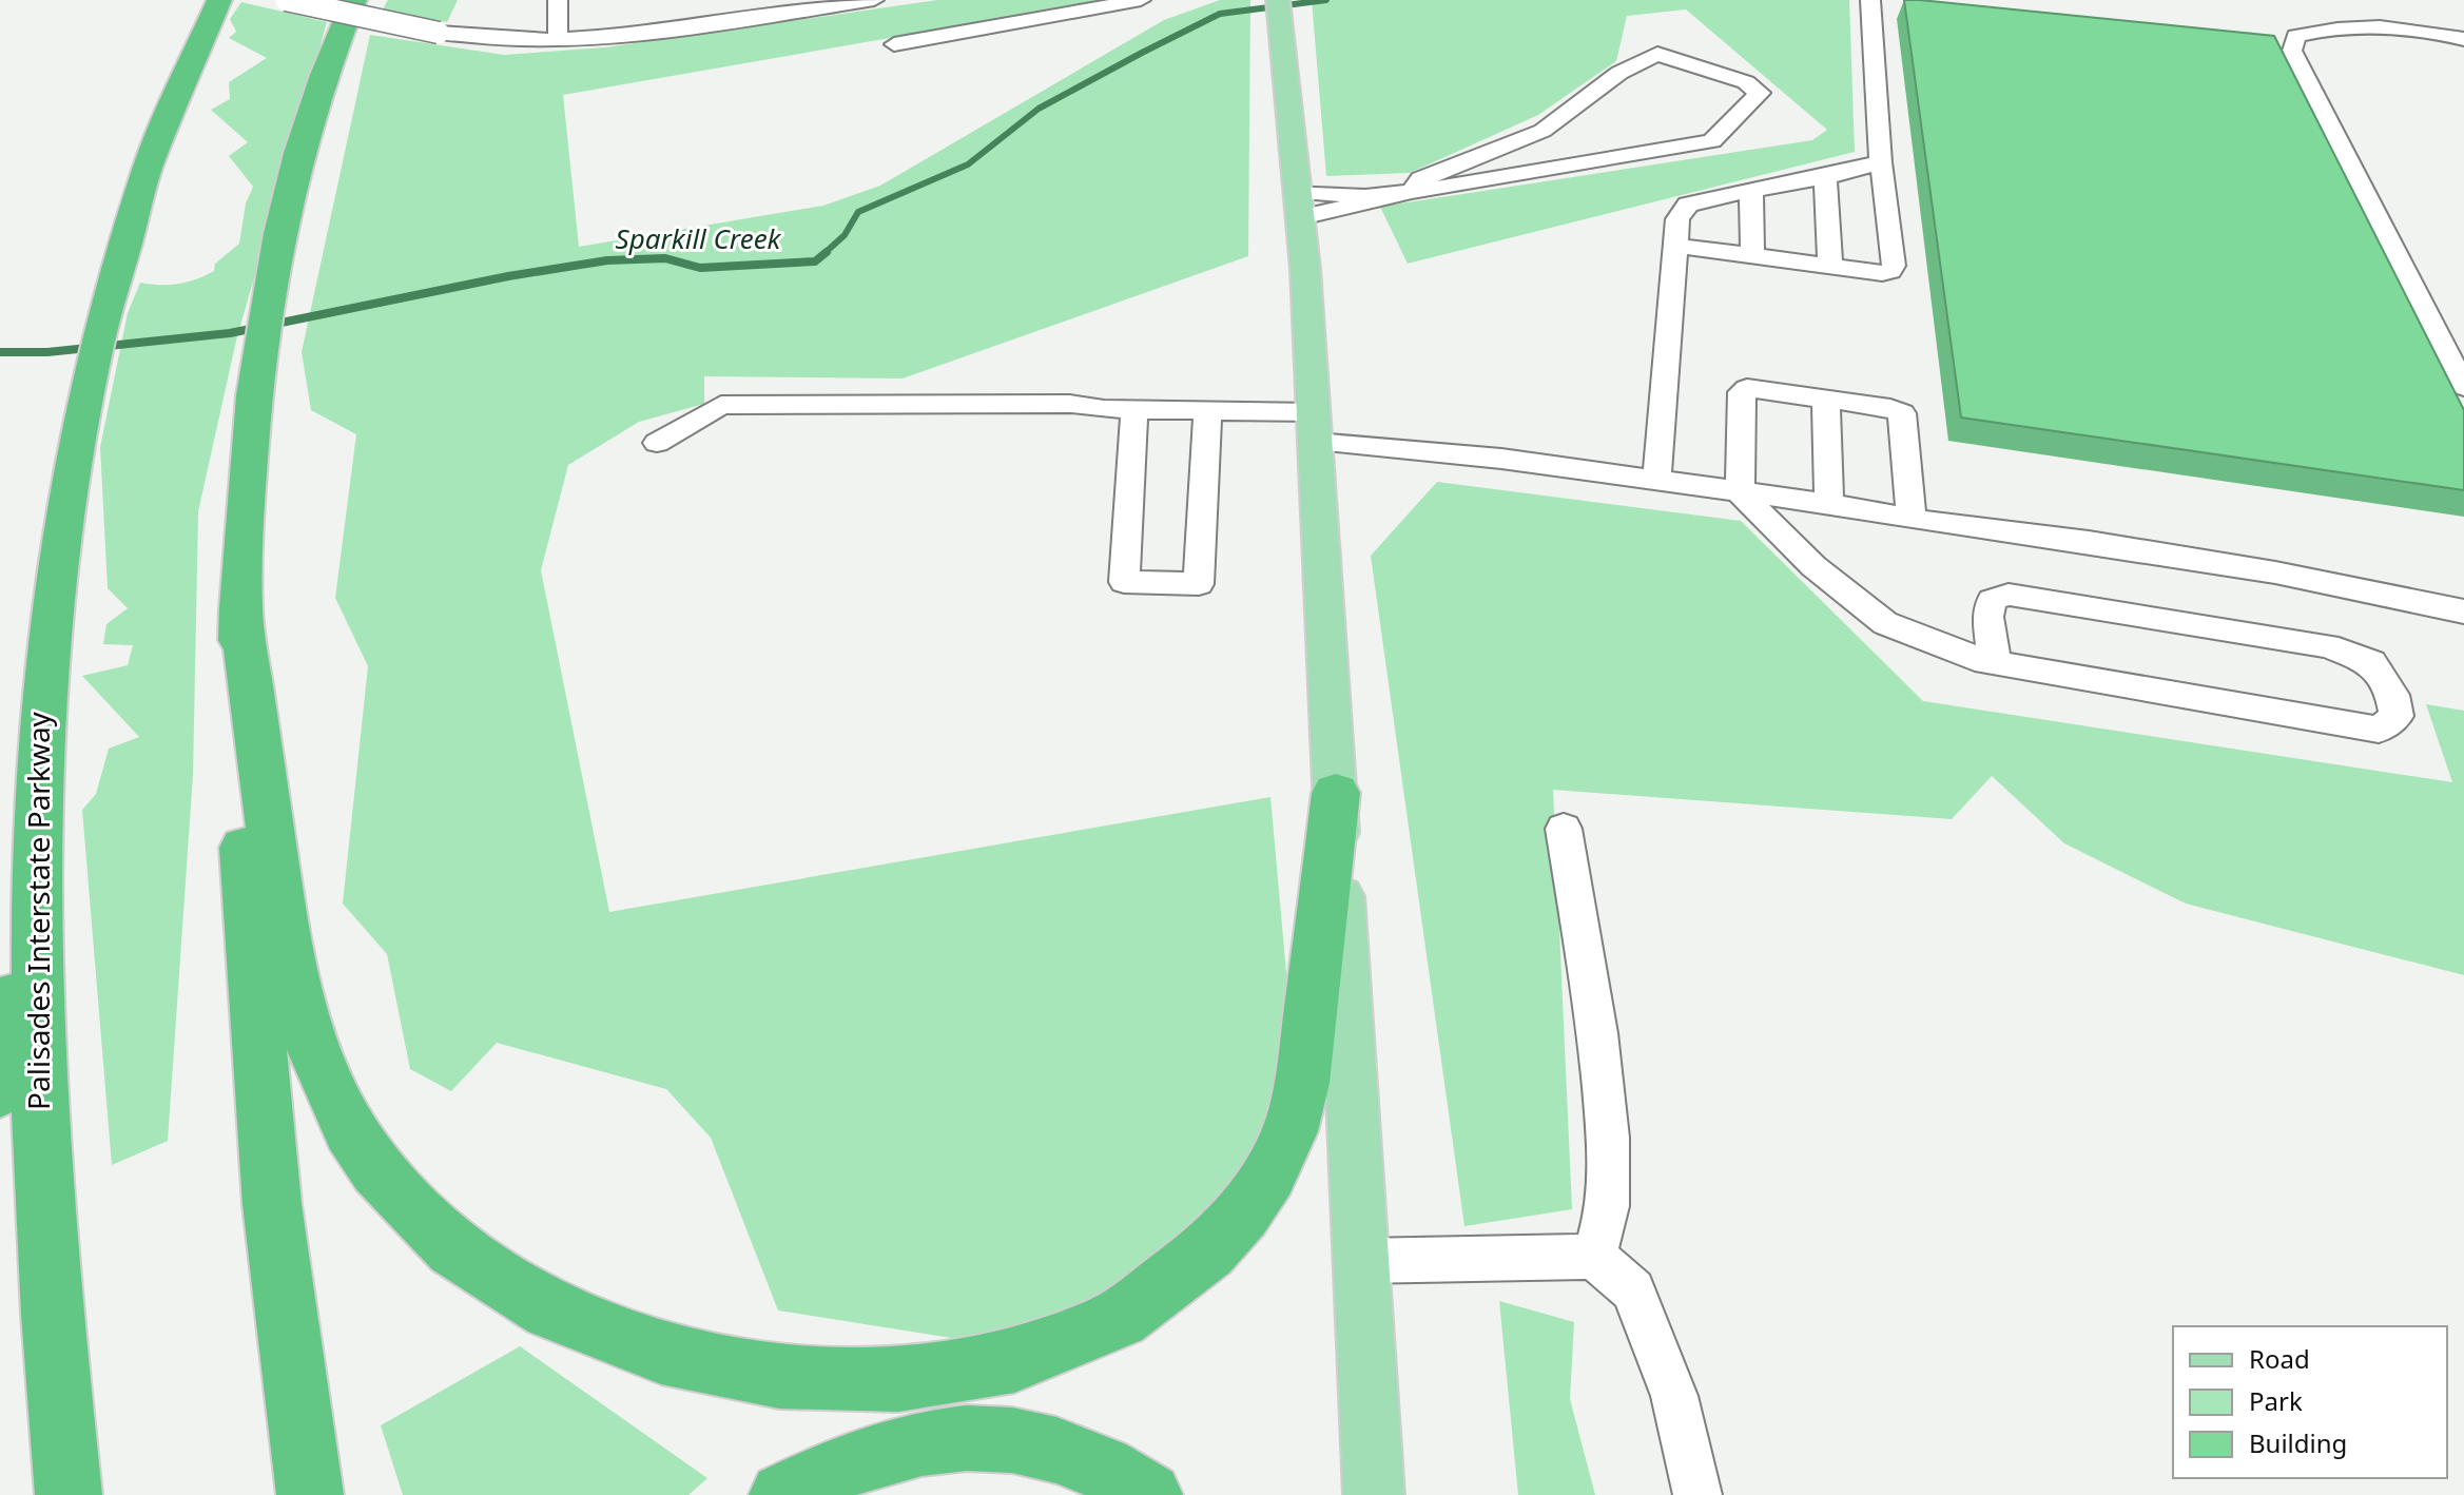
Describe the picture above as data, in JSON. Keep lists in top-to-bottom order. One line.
{"streets":{"highway":["Palisades Interstate Parkway"]},"water":["Sparkill Creek"],"legend":["Road","Park","Building"]}
